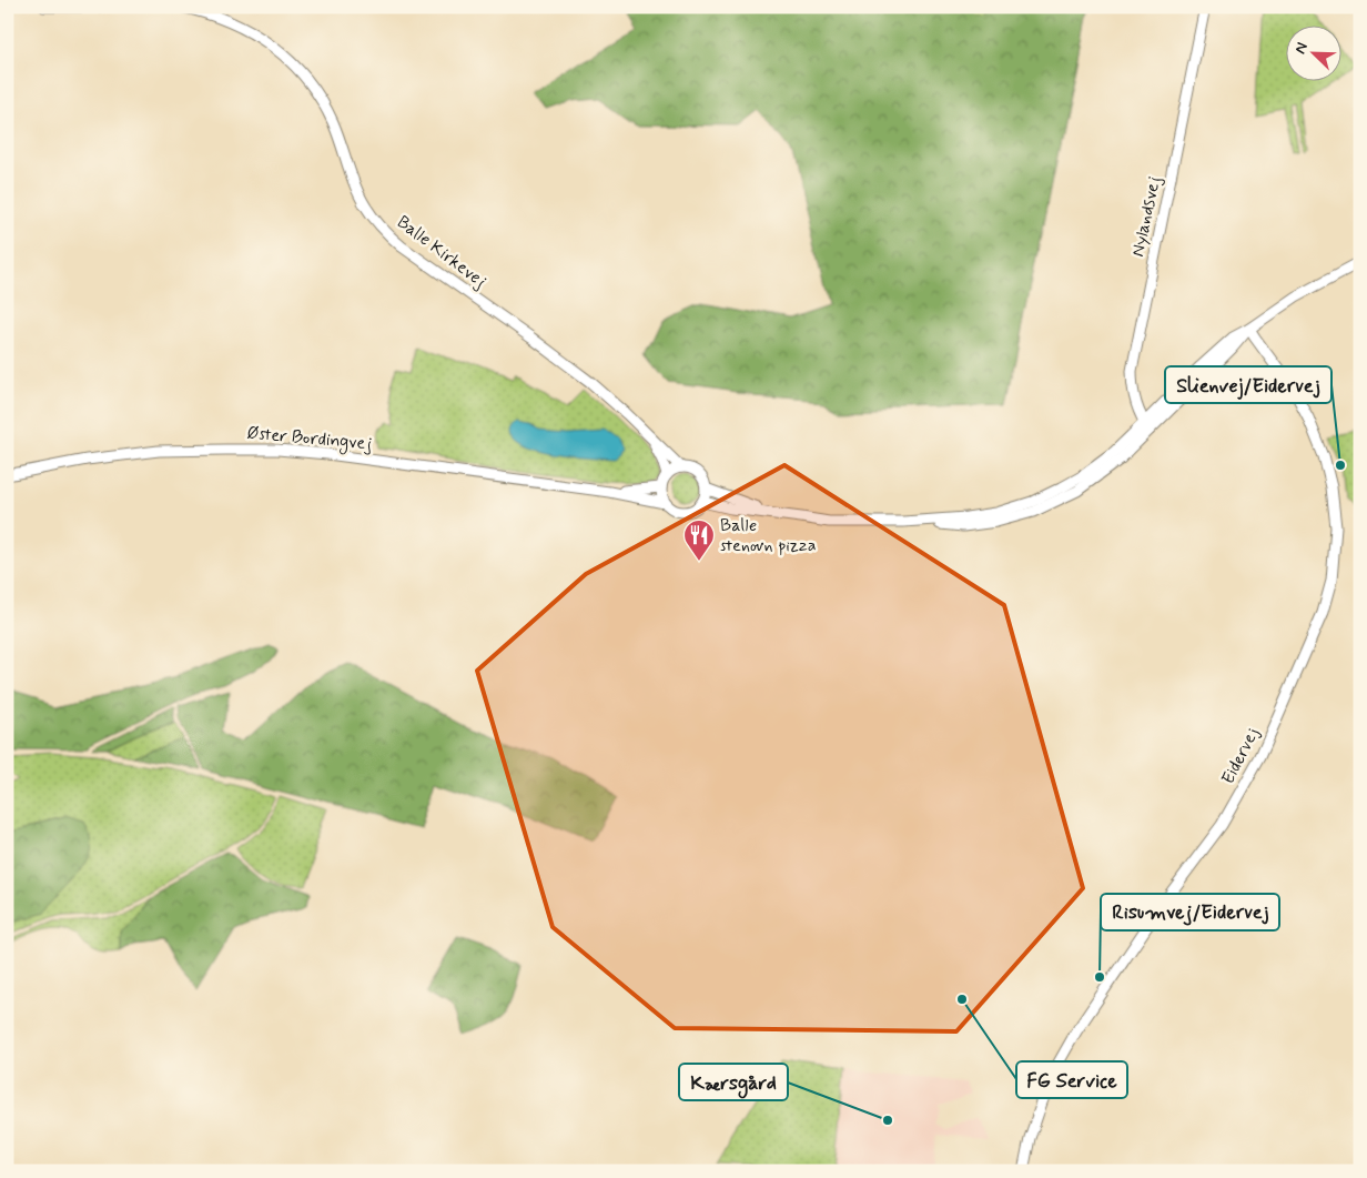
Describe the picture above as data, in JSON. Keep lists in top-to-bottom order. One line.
{"streets":{"street":["Nylandsvej","Balle Kirkevej","Øster Bordingvej","Eidervej"]},"crossings":[["Balle Kirkevej","Øster Bordingvej"]],"places":{"other":["Slienvej/Eidervej","Risumvej/Eidervej","FG Service","Kærsgård"],"restaurant":["Balle stenovn pizza"]},"north":"top left"}
